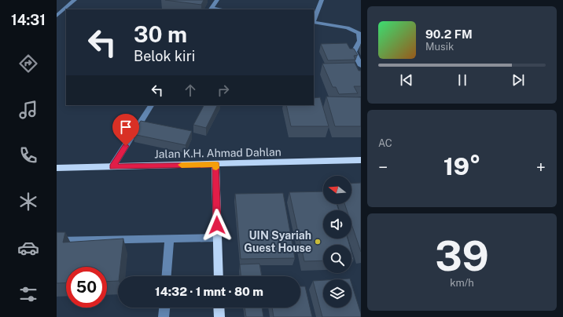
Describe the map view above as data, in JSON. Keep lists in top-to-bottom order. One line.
{"streets":{"main road":["Jalan K.H. Ahmad Dahlan"]},"places":["UIN Syariah Guest House"],"north":"left","page":{"tabs":"14:31","turn":["30 m","Belok kiri"],"song":["90.2 FM","Musik"],"tile":["AC",["39","km/h"]],"heat":["−","19°","+"],"limit":"50","trip":"14:32 · 1 mnt · 80 m"}}
